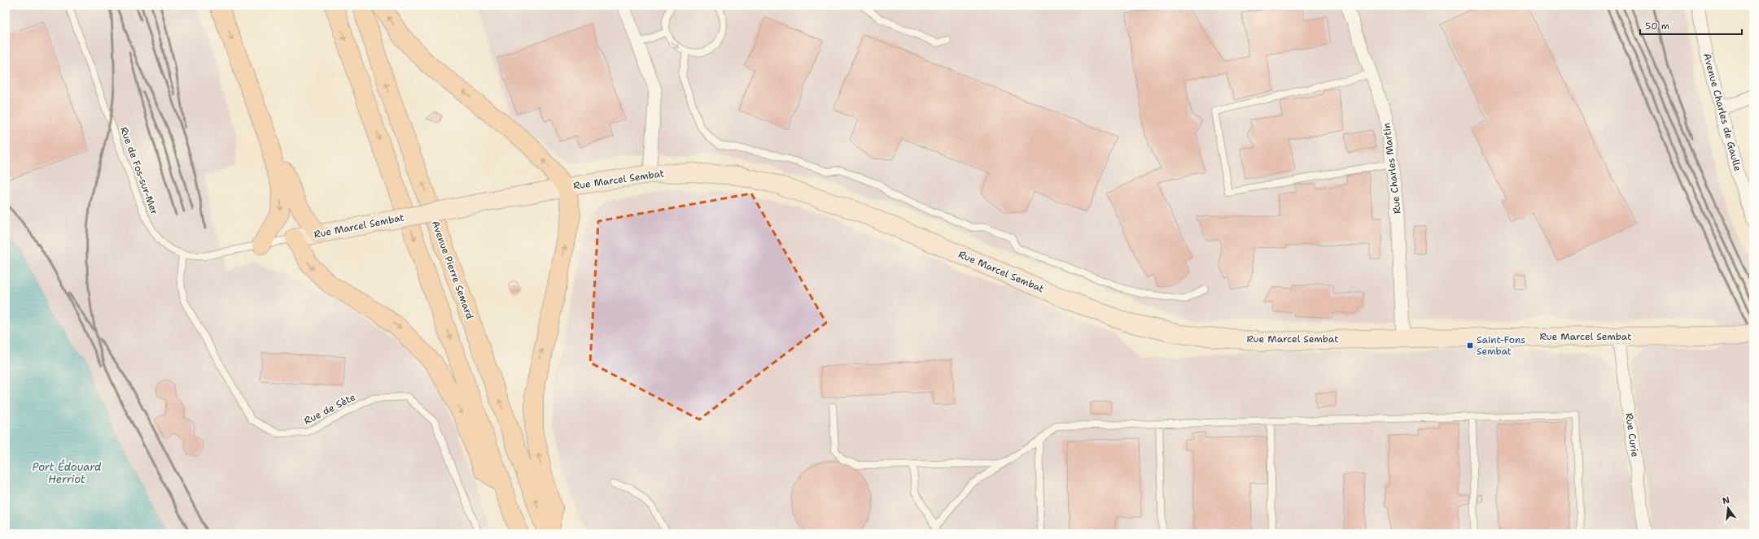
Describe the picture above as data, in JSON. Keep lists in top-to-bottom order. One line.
{"streets":{"highway":["Avenue Pierre Semard"],"main road":["Rue Marcel Sembat"],"street":["Avenue Charles de Gaulle","Rue Charles Martin","Rue Curie"],"lane":["Rue de Fos-sur-Mer","Rue de Sète"]},"crossings":[["Rue Charles Martin","Rue Marcel Sembat"],["Rue de Fos-sur-Mer","Rue Marcel Sembat"],["Rue de Fos-sur-Mer","Rue de Sète"],["Rue Marcel Sembat","Rue Curie"]],"water":["Port Édouard Herriot"],"places":{"transit":["Saint-Fons Sembat"]},"scale_bar":"50 m","north":"top"}
